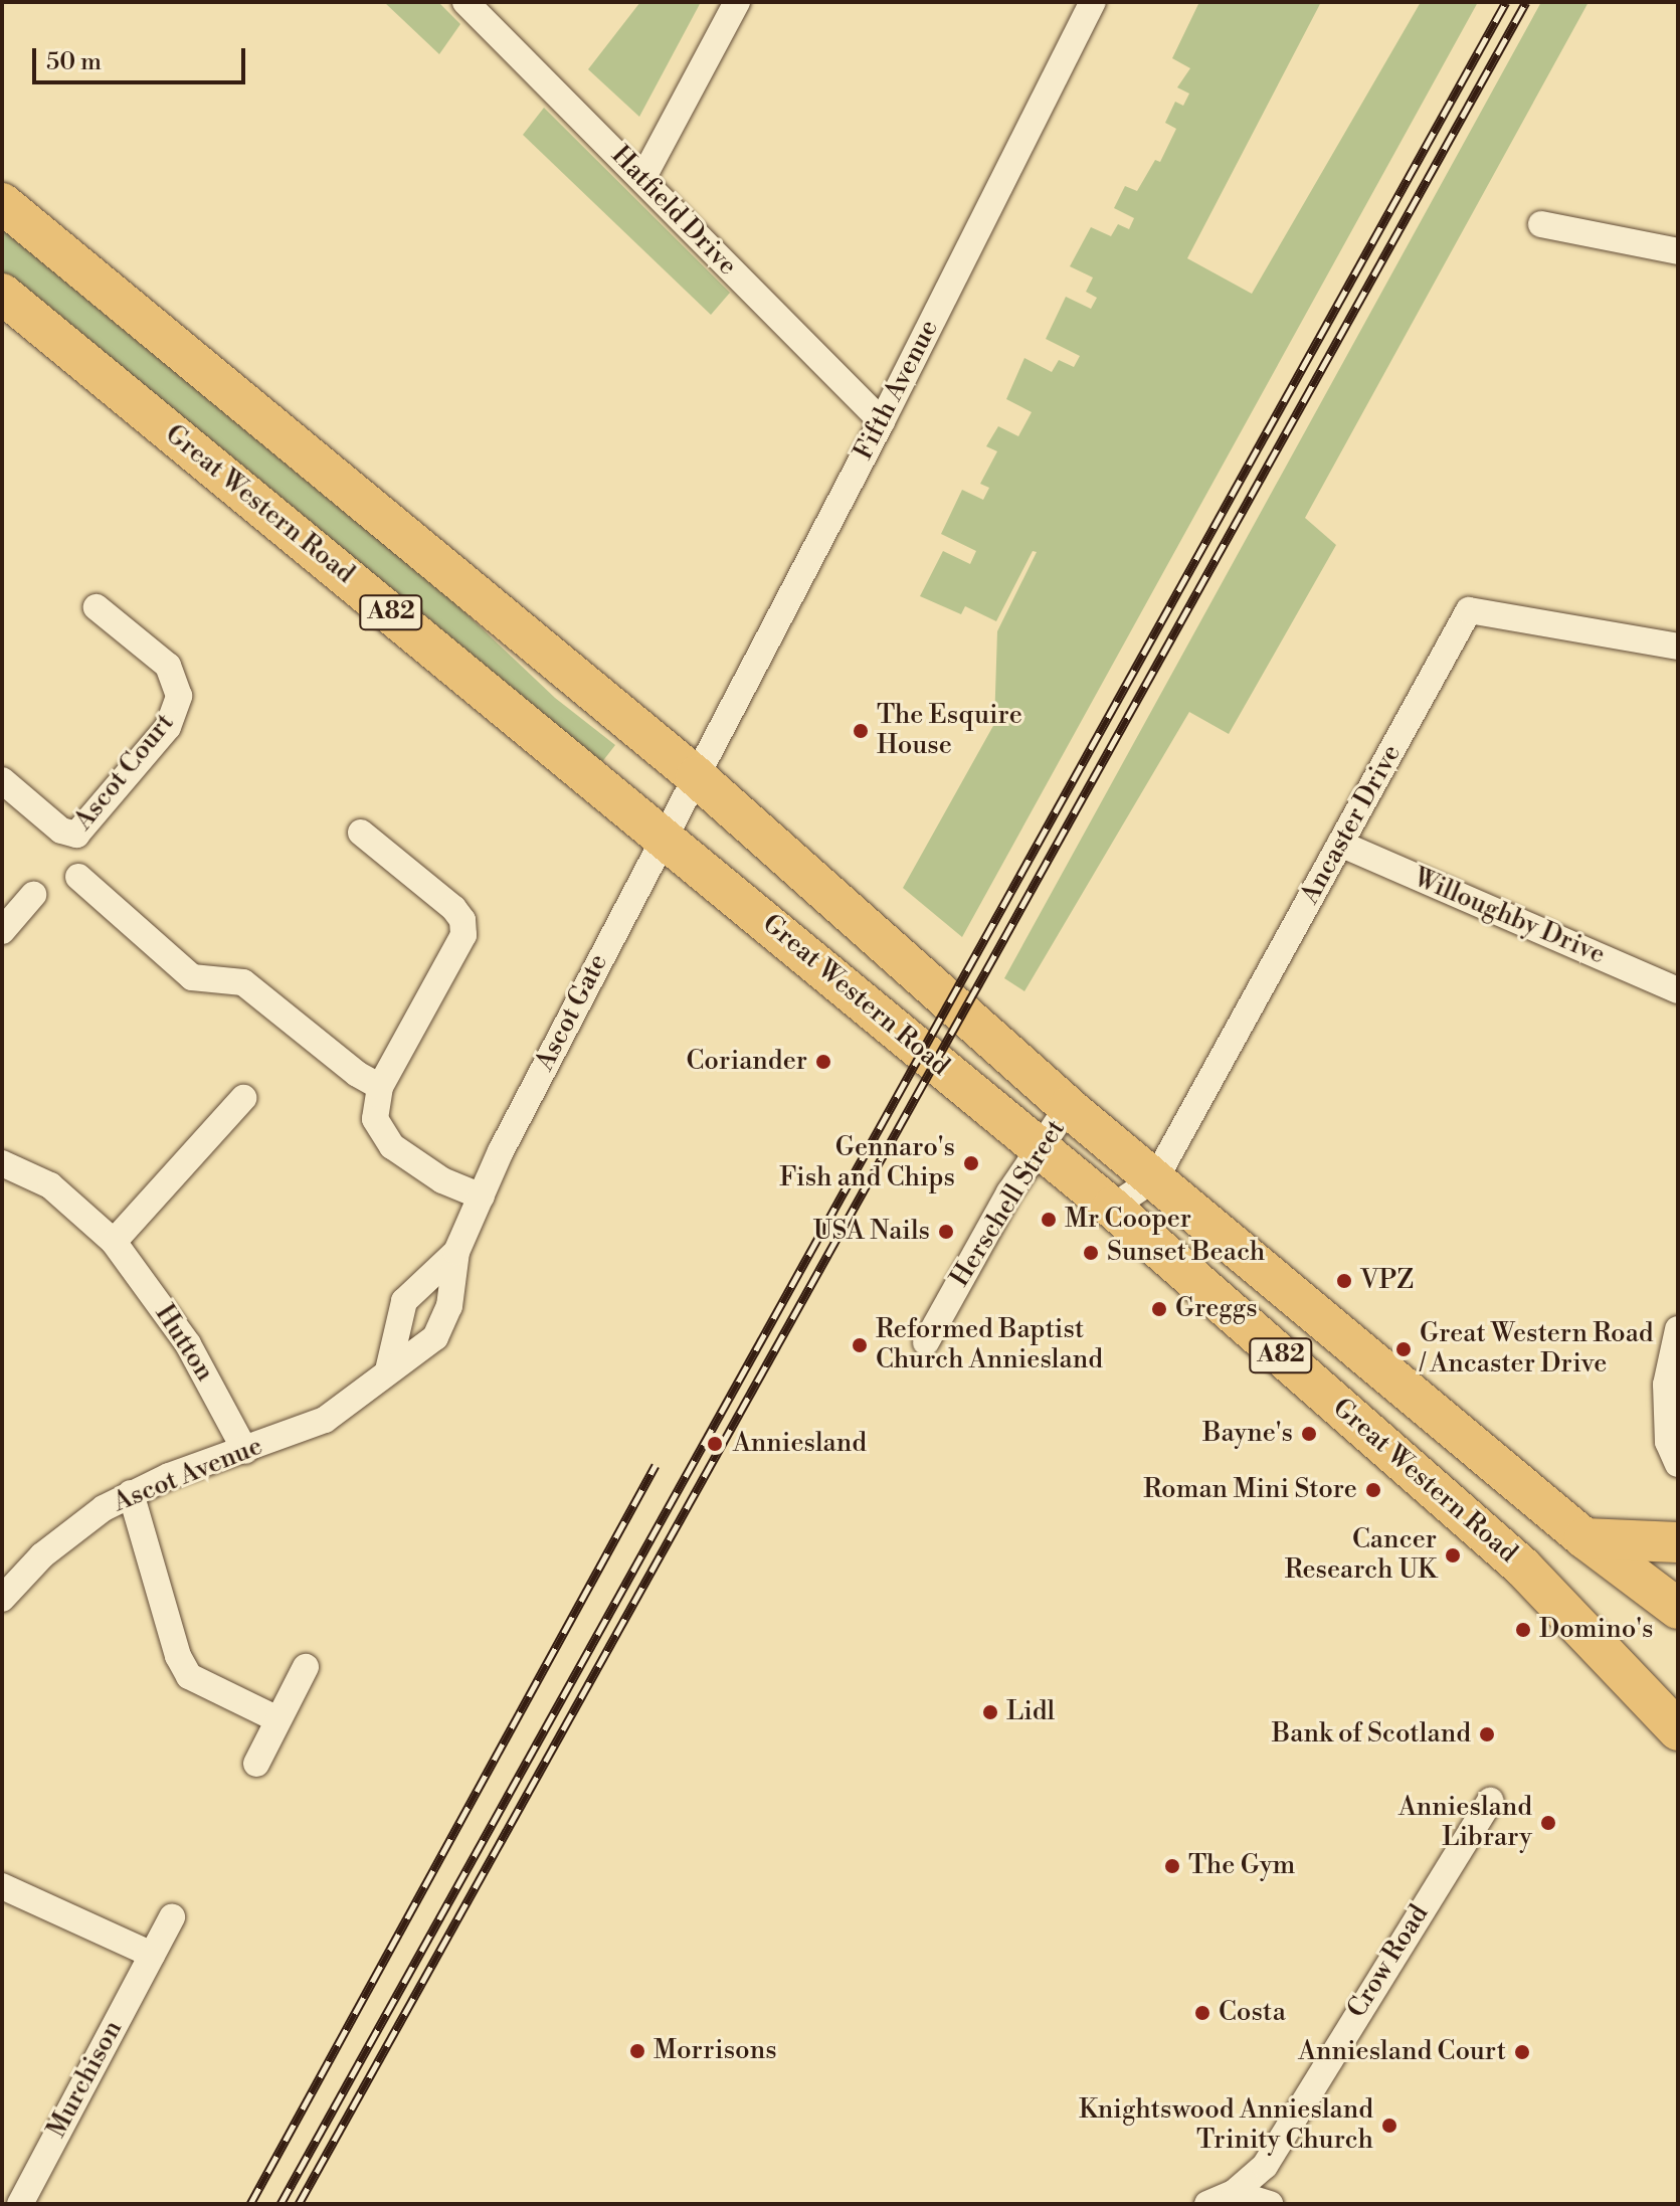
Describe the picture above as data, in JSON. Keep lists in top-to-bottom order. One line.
{"streets":{"main road":["Great Western Road","A82"],"street":["Hatfield Drive","Fifth Avenue","Ascot Court","Ancaster Drive","Willoughby Drive","Ascot Gate","Herschell Street","Hutton","Ascot Avenue","Crow Road","Murchison"]},"crossings":[["Hatfield Drive","Fifth Avenue"],["Fifth Avenue","Great Western Road"],["Fifth Avenue","Ascot Gate"],["Great Western Road","Ancaster Drive"],["Great Western Road","Ascot Gate"],["Great Western Road","Herschell Street"],["Ancaster Drive","Willoughby Drive"],["Ascot Gate","Ascot Avenue"],["Hutton","Ascot Avenue"]],"places":["The Esquire House","Coriander","Gennaro's Fish and Chips","Mr Cooper","USA Nails","Sunset Beach","VPZ","Greggs","Reformed Baptist Church Anniesland","Great Western Road / Ancaster Drive","Bayne's","Anniesland","Roman Mini Store","Cancer Research UK","Domino's","Lidl","Bank of Scotland","Anniesland Library","The Gym","Costa","Morrisons","Anniesland Court","Knightswood Anniesland Trinity Church"],"scale_bar":"50 m"}
